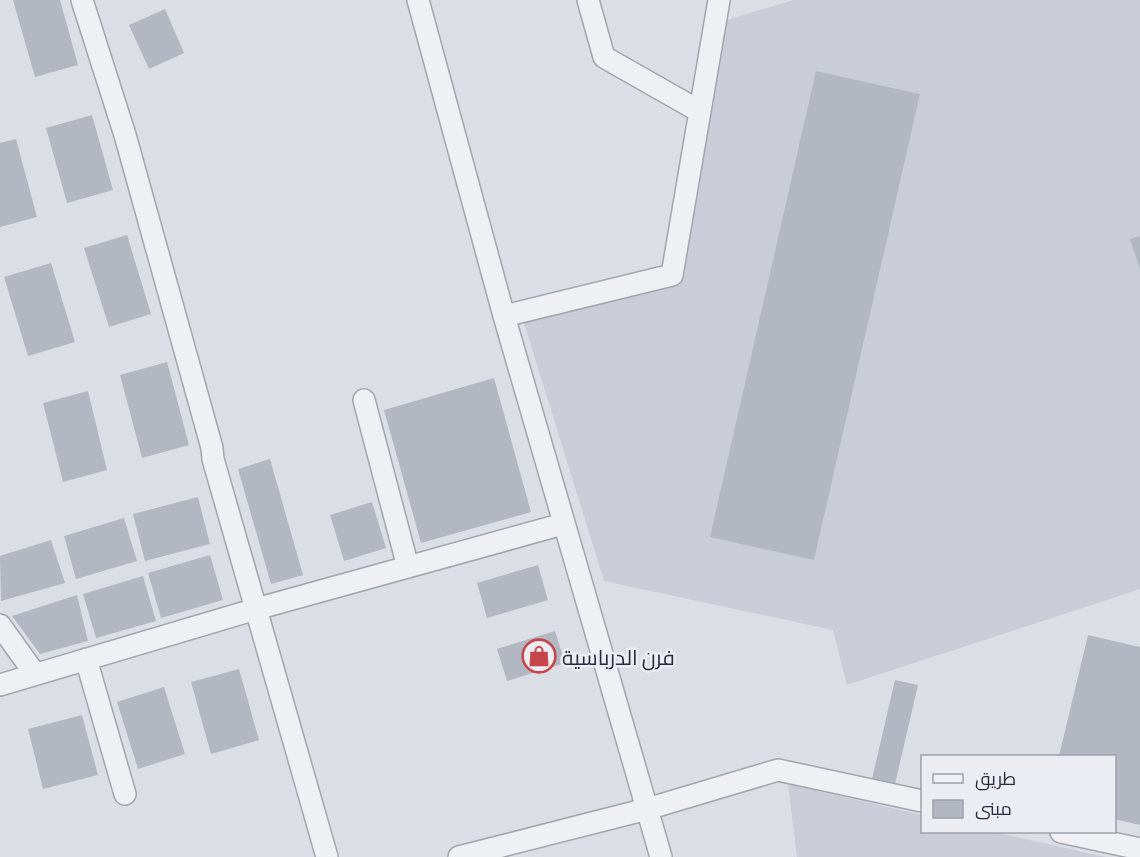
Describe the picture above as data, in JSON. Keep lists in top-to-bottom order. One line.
{"places":{"shop":["فرن الدرباسية"]},"legend":["طريق","مبنى"]}
